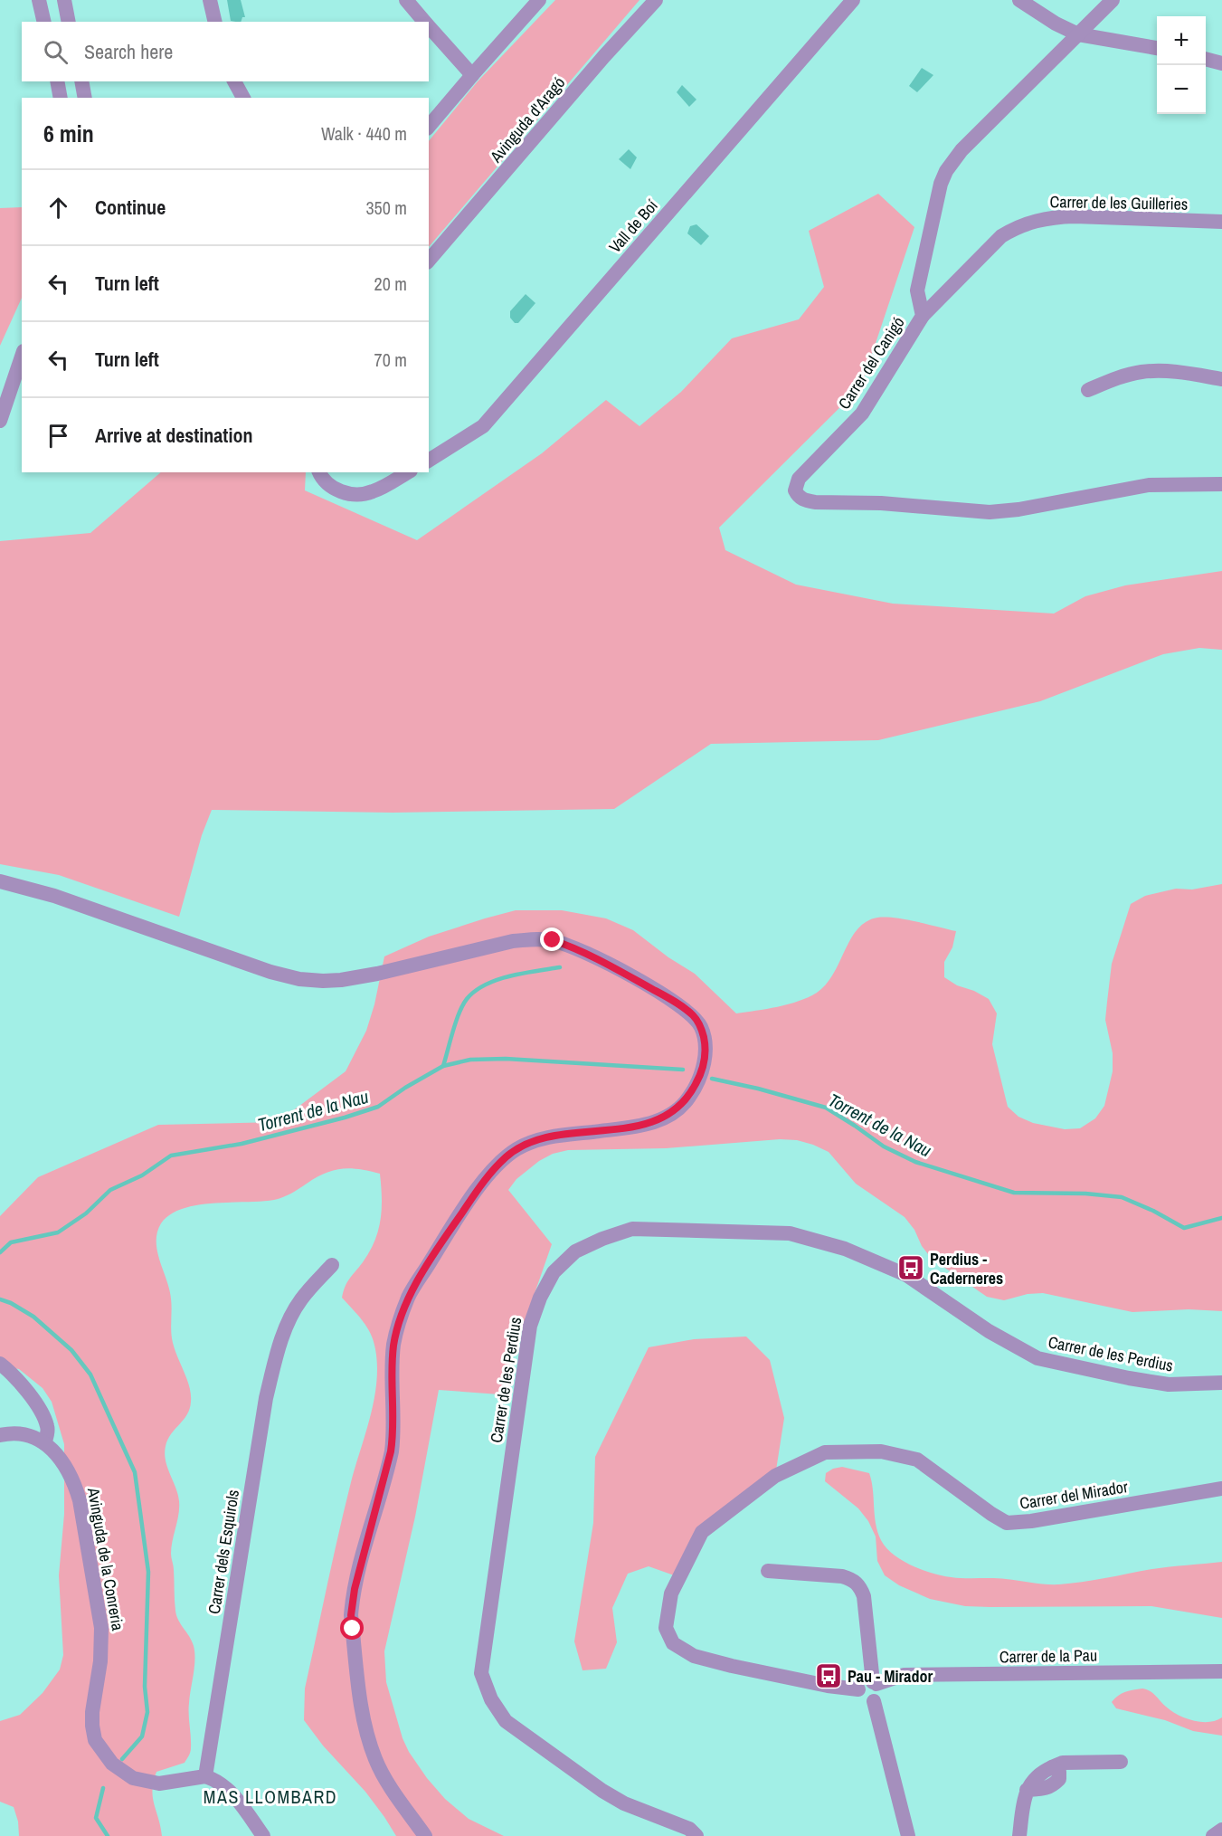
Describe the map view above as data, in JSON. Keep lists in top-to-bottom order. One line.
{"streets":{"street":["Avinguda d'Aragó","Carrer de les Guilleries","Vall de Boí","Carrer del Canigó","Carrer de les Perdius","Carrer del Mirador","Carrer dels Esquirols","Avinguda de la Conreria","Carrer de la Pau"]},"crossings":[["Carrer de les Guilleries","Carrer del Canigó"],["Carrer del Mirador","Carrer de la Pau"],["Carrer dels Esquirols","Avinguda de la Conreria"]],"districts":["MAS LLOMBARD"],"water":["Torrent de la Nau"],"places":{"bus stop":["Perdius - Caderneres","Pau - Mirador"]},"page":{"map_buttons":["+","−"],"search":"Search here","heading":["6 min","Walk · 440 m"],"list":[["Continue","350 m"],["Turn left","20 m"],["Turn left","70 m"],"Arrive at destination"]}}
